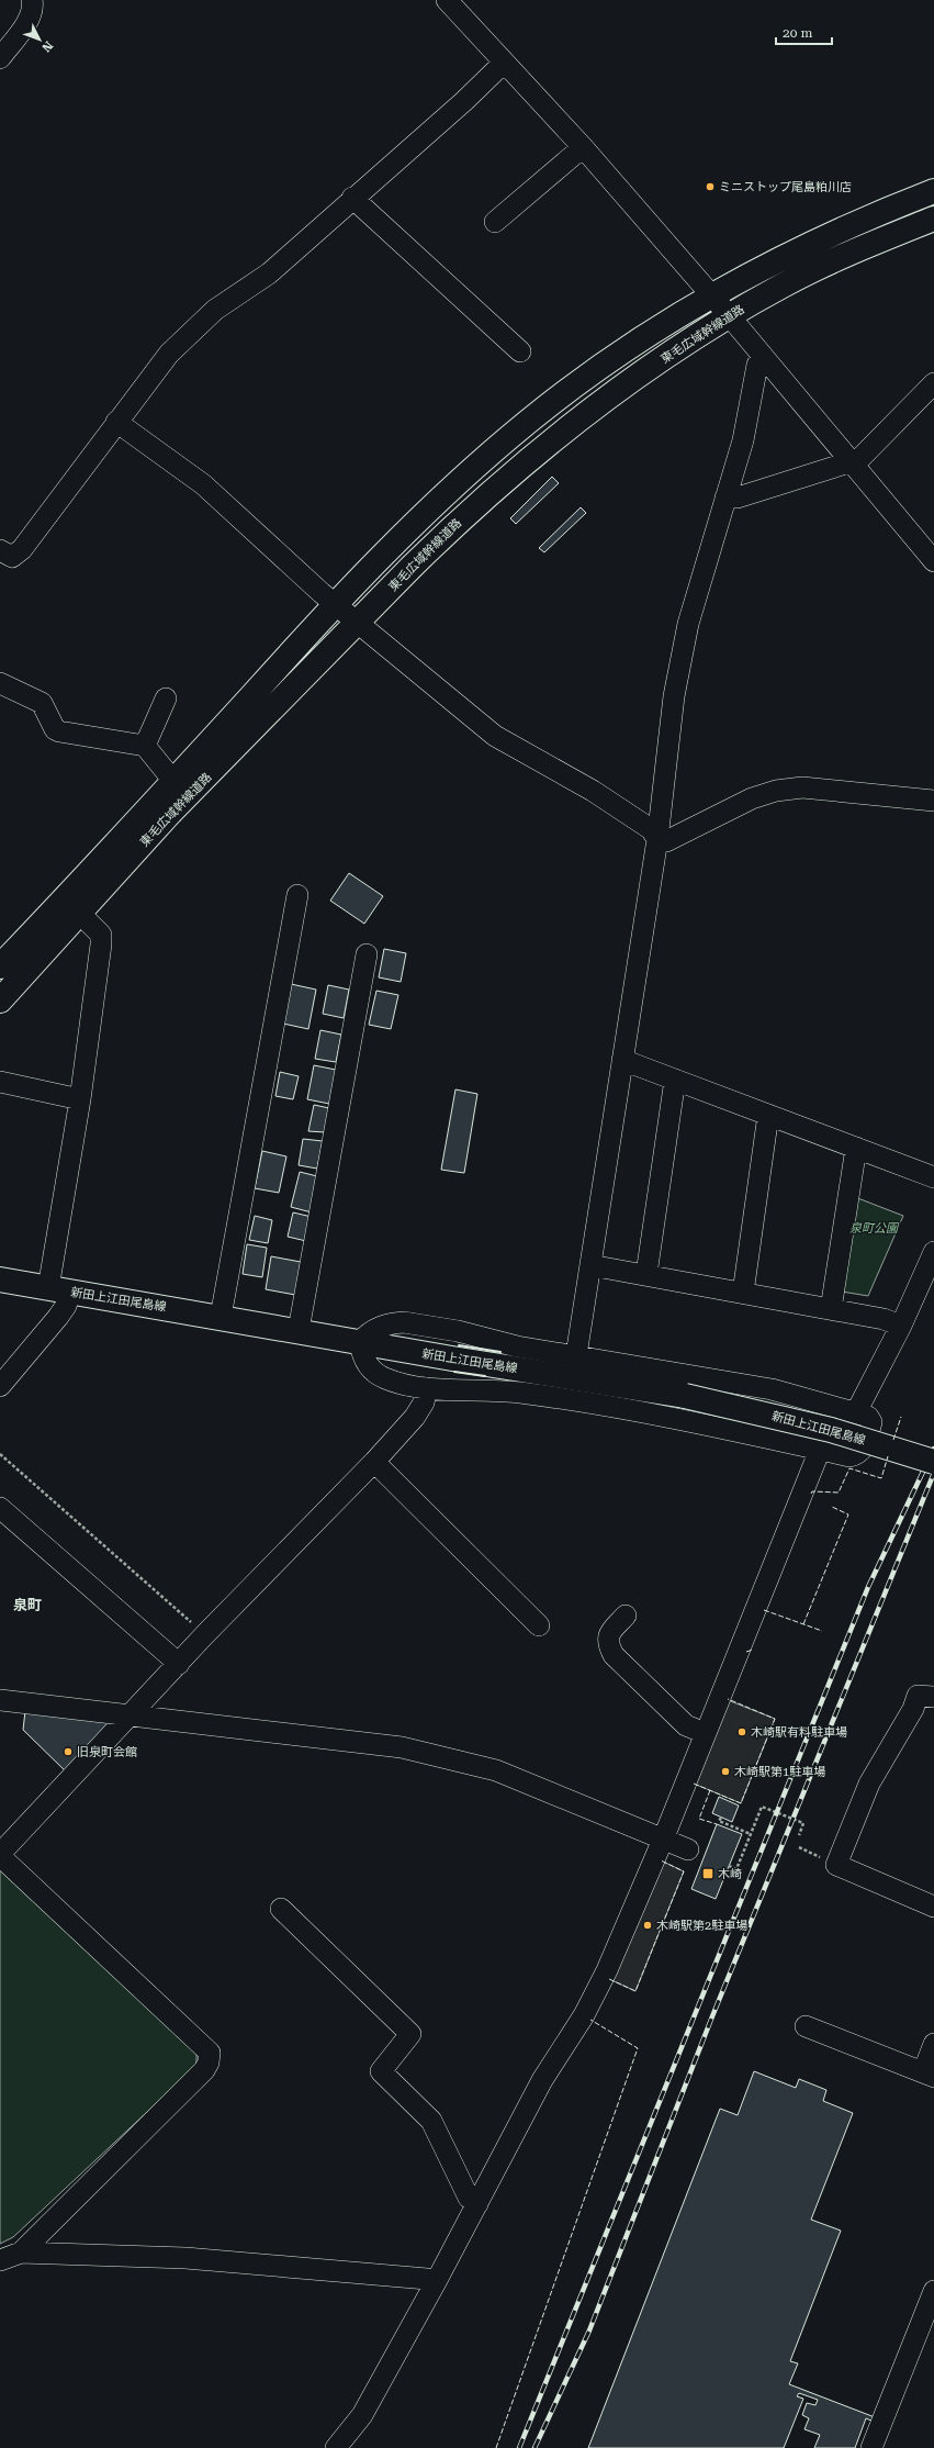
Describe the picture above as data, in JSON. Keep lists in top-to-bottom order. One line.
{"streets":{"main road":["東毛広域幹線道路","新田上江田尾島線"]},"districts":["泉町"],"parks":["泉町公園"],"places":{"other":["ミニストップ尾島粕川店","木崎駅有料駐車場","旧泉町会館","木崎駅第1駐車場","木崎駅第2駐車場"],"transit":["木崎"]},"scale_bar":"20 m","north":"bottom right"}
